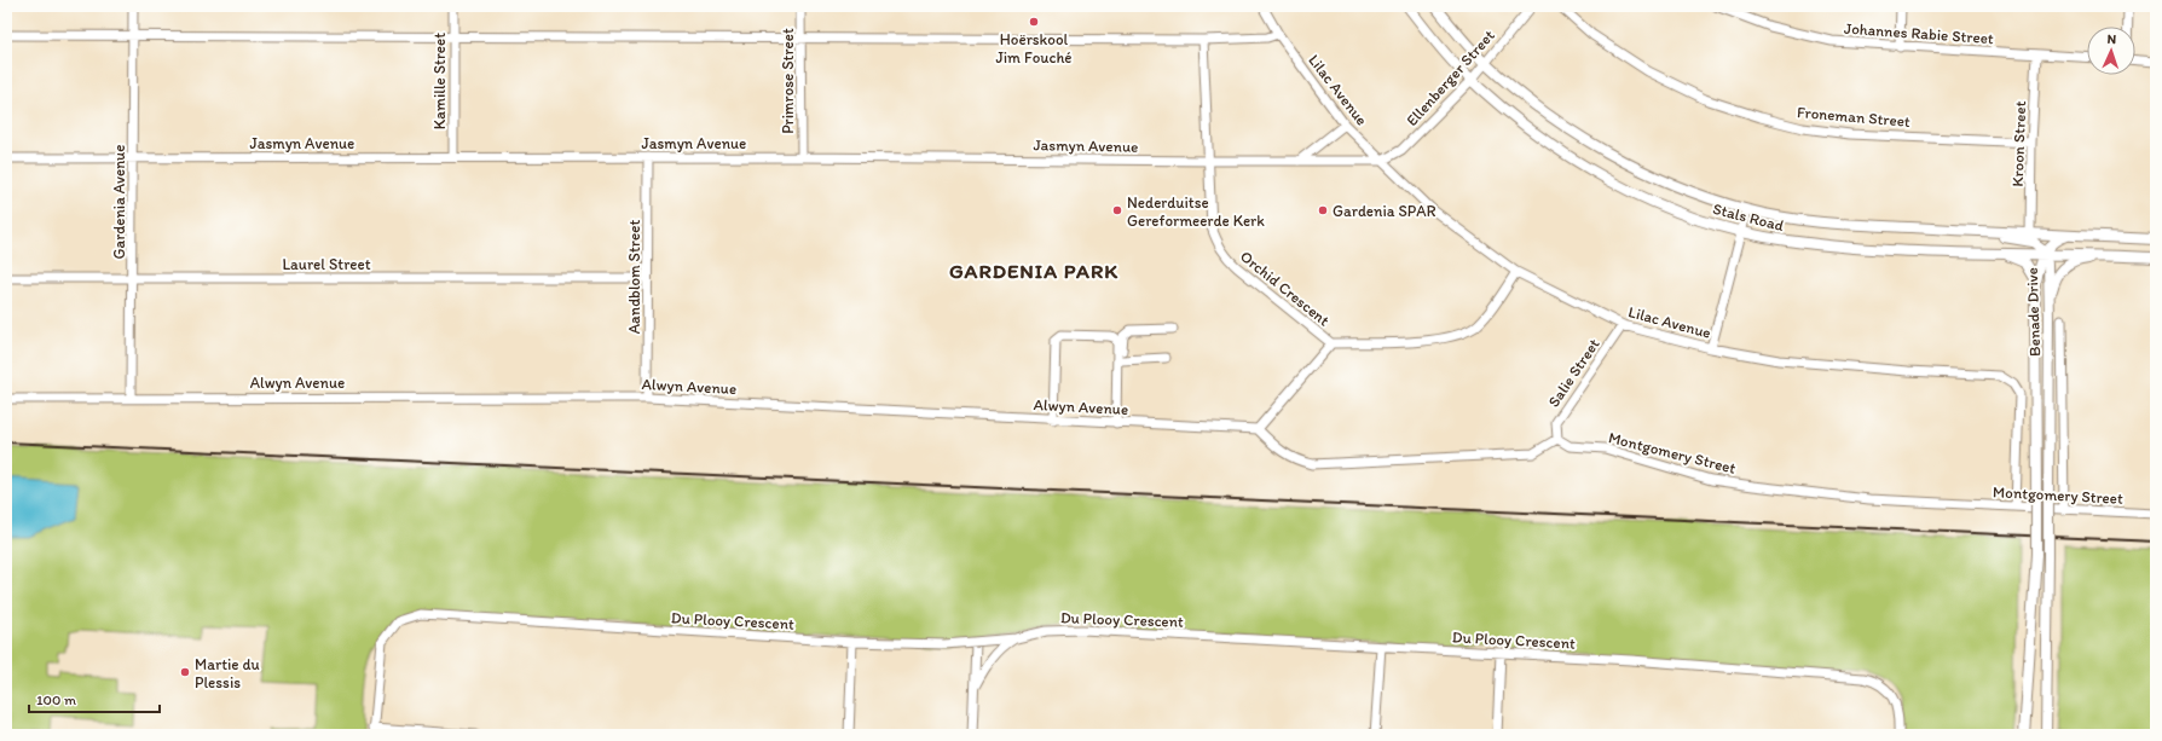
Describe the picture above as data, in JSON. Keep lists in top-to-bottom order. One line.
{"streets":{"street":["Johannes Rabie Street","Ellenberger Street","Kamille Street","Primrose Street","Lilac Avenue","Froneman Street","Jasmyn Avenue","Kroon Street","Gardenia Avenue","Stals Road","Laurel Street","Aandblom Street","Orchid Crescent","Benade Drive","Salie Street","Alwyn Avenue","Montgomery Street","Du Plooy Crescent"]},"crossings":[["Johannes Rabie Street","Kroon Street"],["Ellenberger Street","Lilac Avenue"],["Ellenberger Street","Jasmyn Avenue"],["Ellenberger Street","Stals Road"],["Kamille Street","Jasmyn Avenue"],["Primrose Street","Jasmyn Avenue"],["Lilac Avenue","Jasmyn Avenue"],["Lilac Avenue","Orchid Crescent"],["Lilac Avenue","Salie Street"],["Lilac Avenue","Montgomery Street"],["Froneman Street","Kroon Street"],["Jasmyn Avenue","Gardenia Avenue"],["Jasmyn Avenue","Aandblom Street"],["Jasmyn Avenue","Orchid Crescent"],["Kroon Street","Stals Road"],["Gardenia Avenue","Laurel Street"],["Gardenia Avenue","Alwyn Avenue"],["Stals Road","Benade Drive"],["Laurel Street","Aandblom Street"],["Aandblom Street","Alwyn Avenue"],["Salie Street","Montgomery Street"]],"districts":["GARDENIA PARK"],"places":["Hoërskool Jim Fouché","Nederduitse Gereformeerde Kerk","Gardenia SPAR","Martie du Plessis"],"scale_bar":"100 m","north":"top"}
